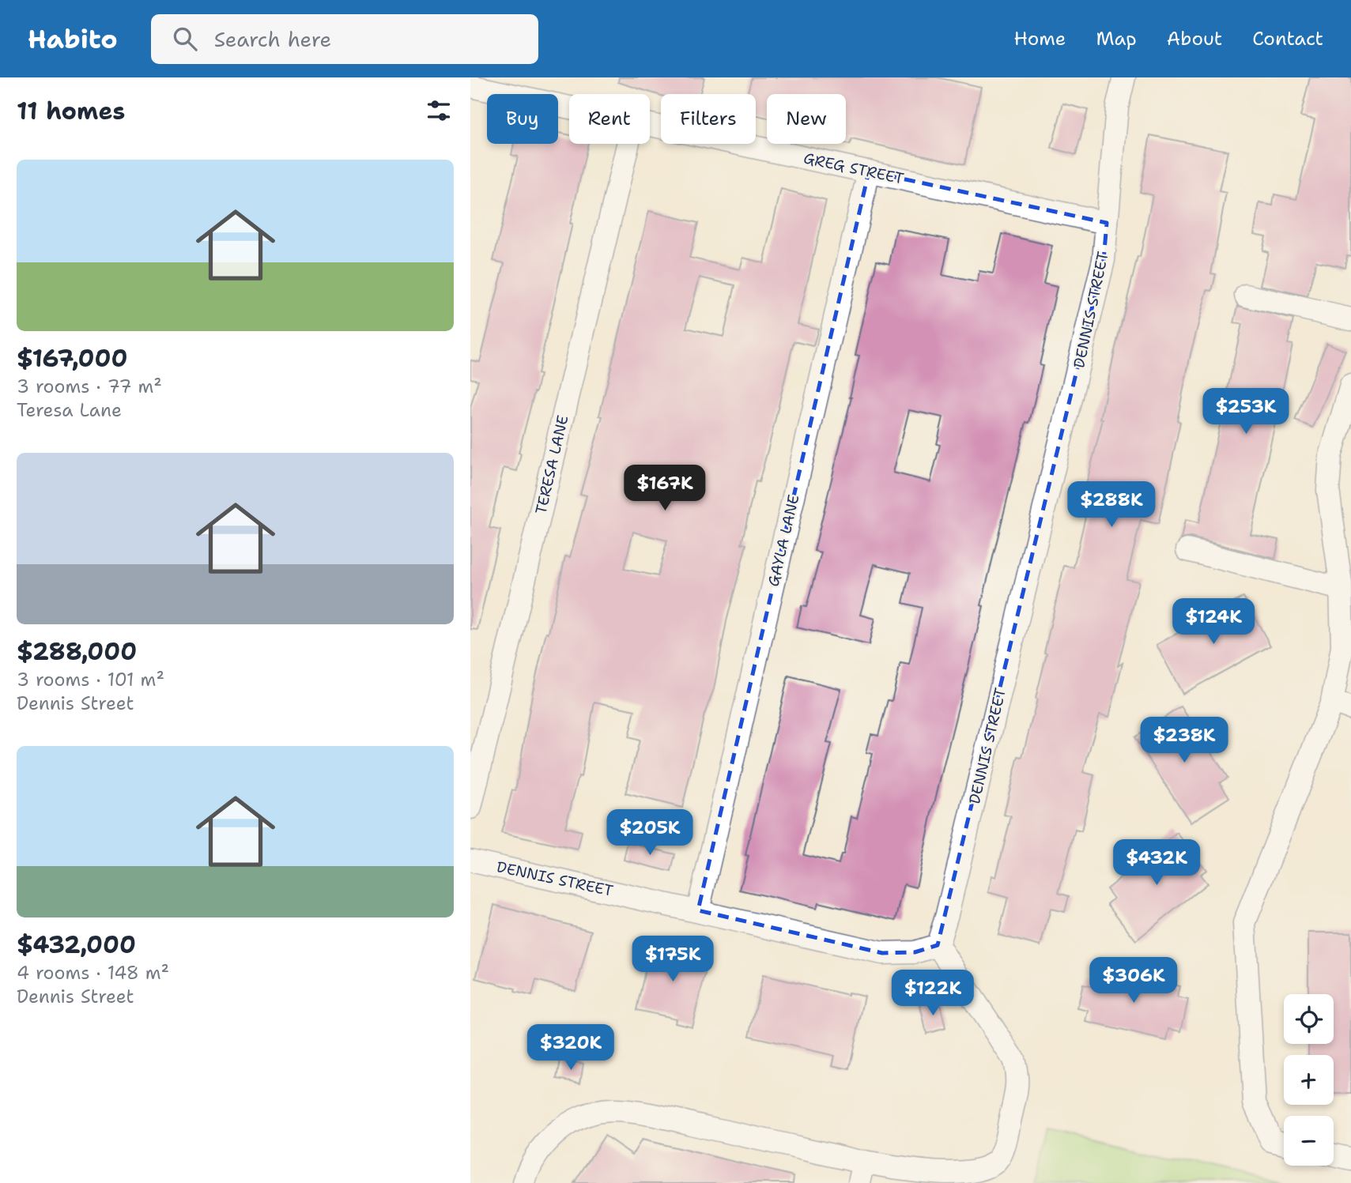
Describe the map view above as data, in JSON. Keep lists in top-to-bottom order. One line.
{"streets":{"street":["GREG STREET","DENNIS STREET","TERESA LANE","GAYLA LANE"]},"crossings":[["GREG STREET","DENNIS STREET"],["GREG STREET","GAYLA LANE"],["DENNIS STREET","GAYLA LANE"]],"page":{"header":"Habito","search":"Search here","nav":["Home","Map","About","Contact"],"heading":"11 homes","chip":["Buy","Rent","Filters","New"],"list":[{"name":"$167,000","note":"3 rooms · 77 m² · Teresa Lane"},{"name":"$288,000","note":"3 rooms · 101 m² · Dennis Street"},{"name":"$432,000","note":"4 rooms · 148 m² · Dennis Street"}],"price":["$253K","$167K","$288K","$124K","$238K","$205K","$432K","$175K","$306K","$122K","$320K"],"map_buttons":["+","−"]}}
